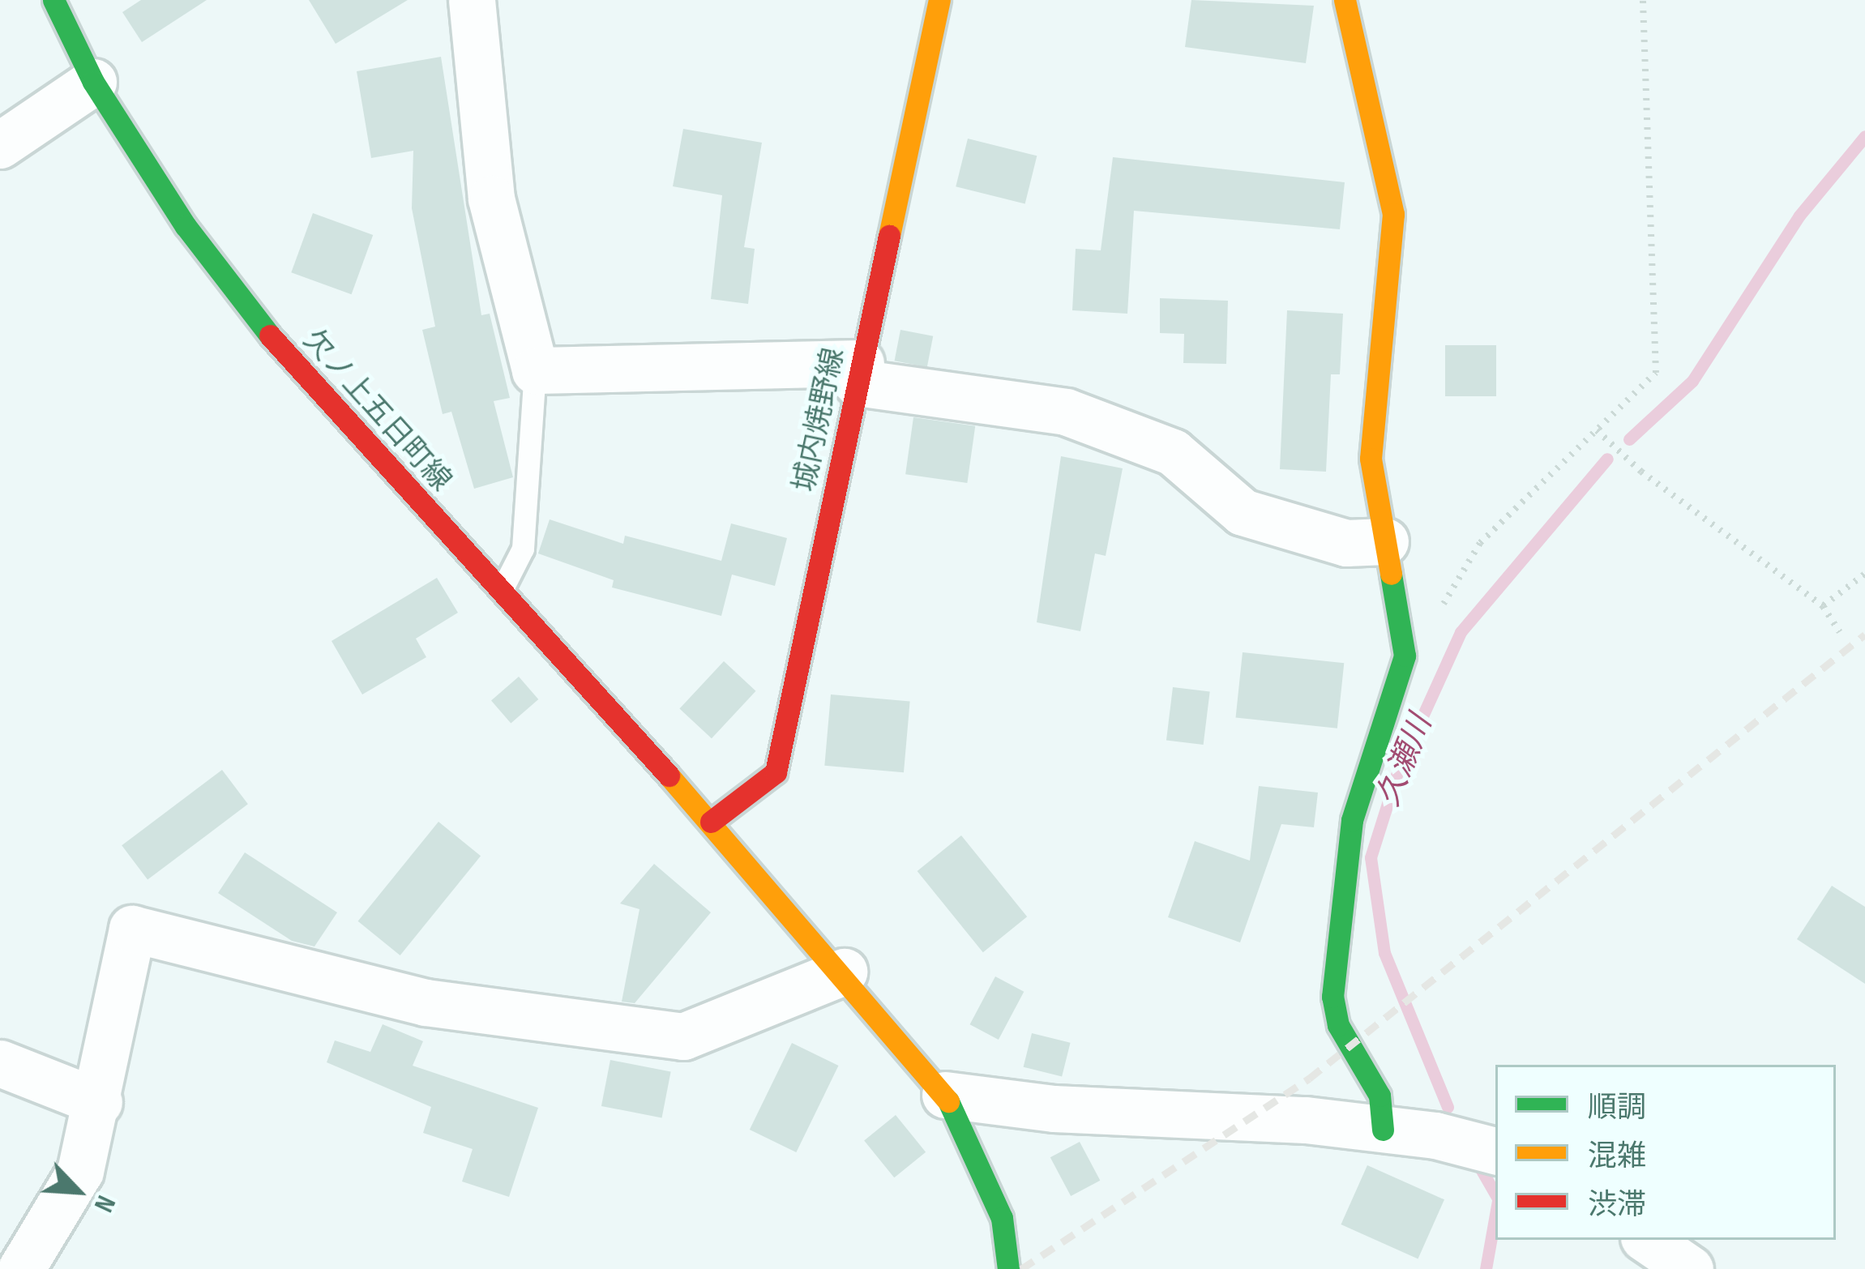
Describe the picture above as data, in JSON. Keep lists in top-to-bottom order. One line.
{"streets":{"main road":["欠ノ上五日町線","城内焼野線"]},"crossings":[["欠ノ上五日町線","城内焼野線"]],"water":["久瀬川"],"legend":["順調","混雑","渋滞"],"north":"bottom right"}
